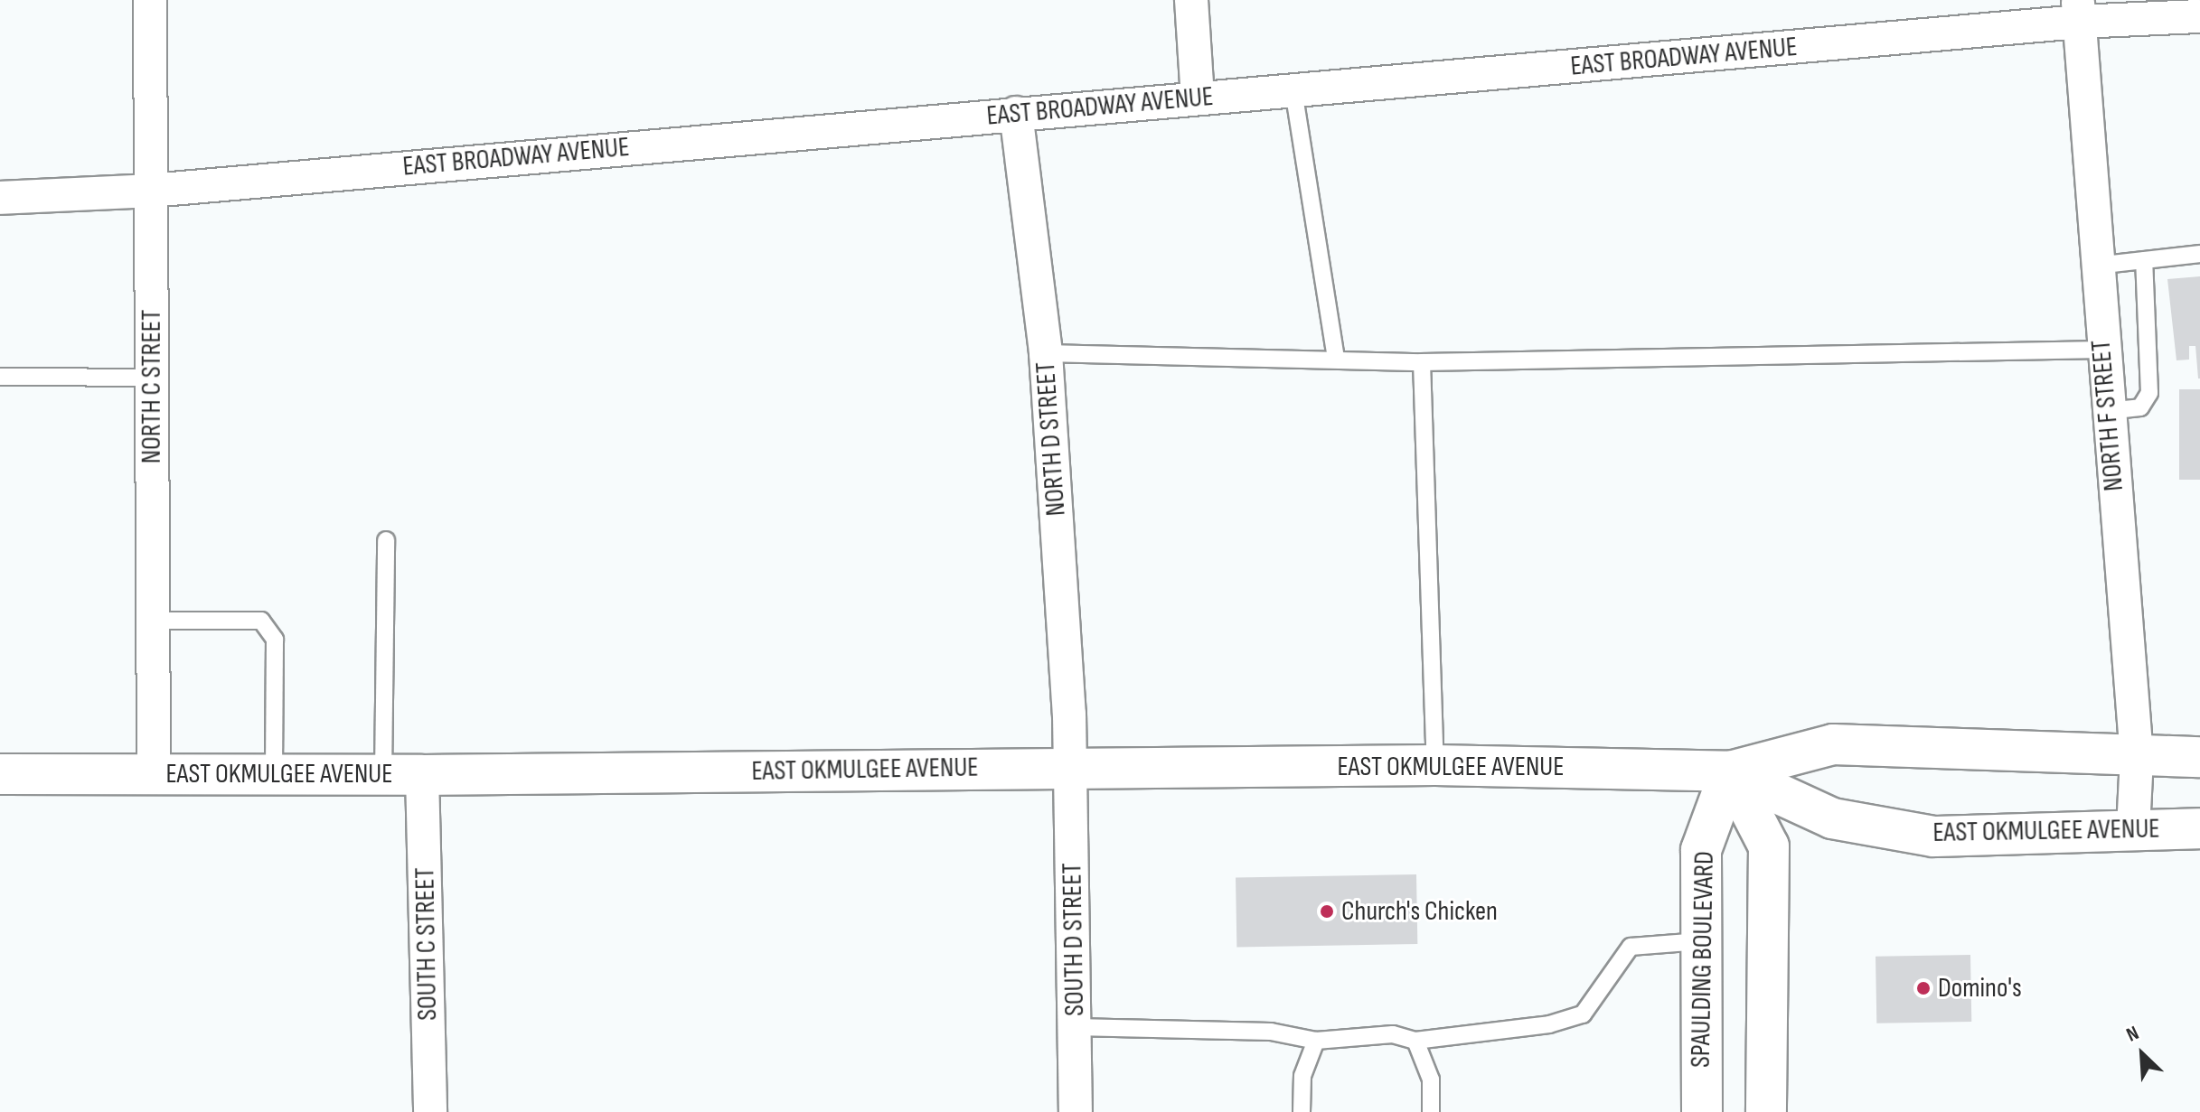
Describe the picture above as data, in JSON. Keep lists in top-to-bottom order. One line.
{"streets":{"main road":["EAST OKMULGEE AVENUE","SPAULDING BOULEVARD"],"street":["EAST BROADWAY AVENUE","NORTH C STREET","NORTH F STREET","NORTH D STREET","SOUTH D STREET","SOUTH C STREET"]},"crossings":[["EAST BROADWAY AVENUE","NORTH C STREET"],["EAST BROADWAY AVENUE","NORTH F STREET"],["EAST BROADWAY AVENUE","NORTH D STREET"],["NORTH C STREET","EAST OKMULGEE AVENUE"],["NORTH F STREET","EAST OKMULGEE AVENUE"],["NORTH D STREET","EAST OKMULGEE AVENUE"],["NORTH D STREET","SOUTH D STREET"],["EAST OKMULGEE AVENUE","SOUTH D STREET"],["EAST OKMULGEE AVENUE","SOUTH C STREET"],["EAST OKMULGEE AVENUE","SPAULDING BOULEVARD"]],"places":["Church's Chicken","Domino's"],"north":"top left"}
